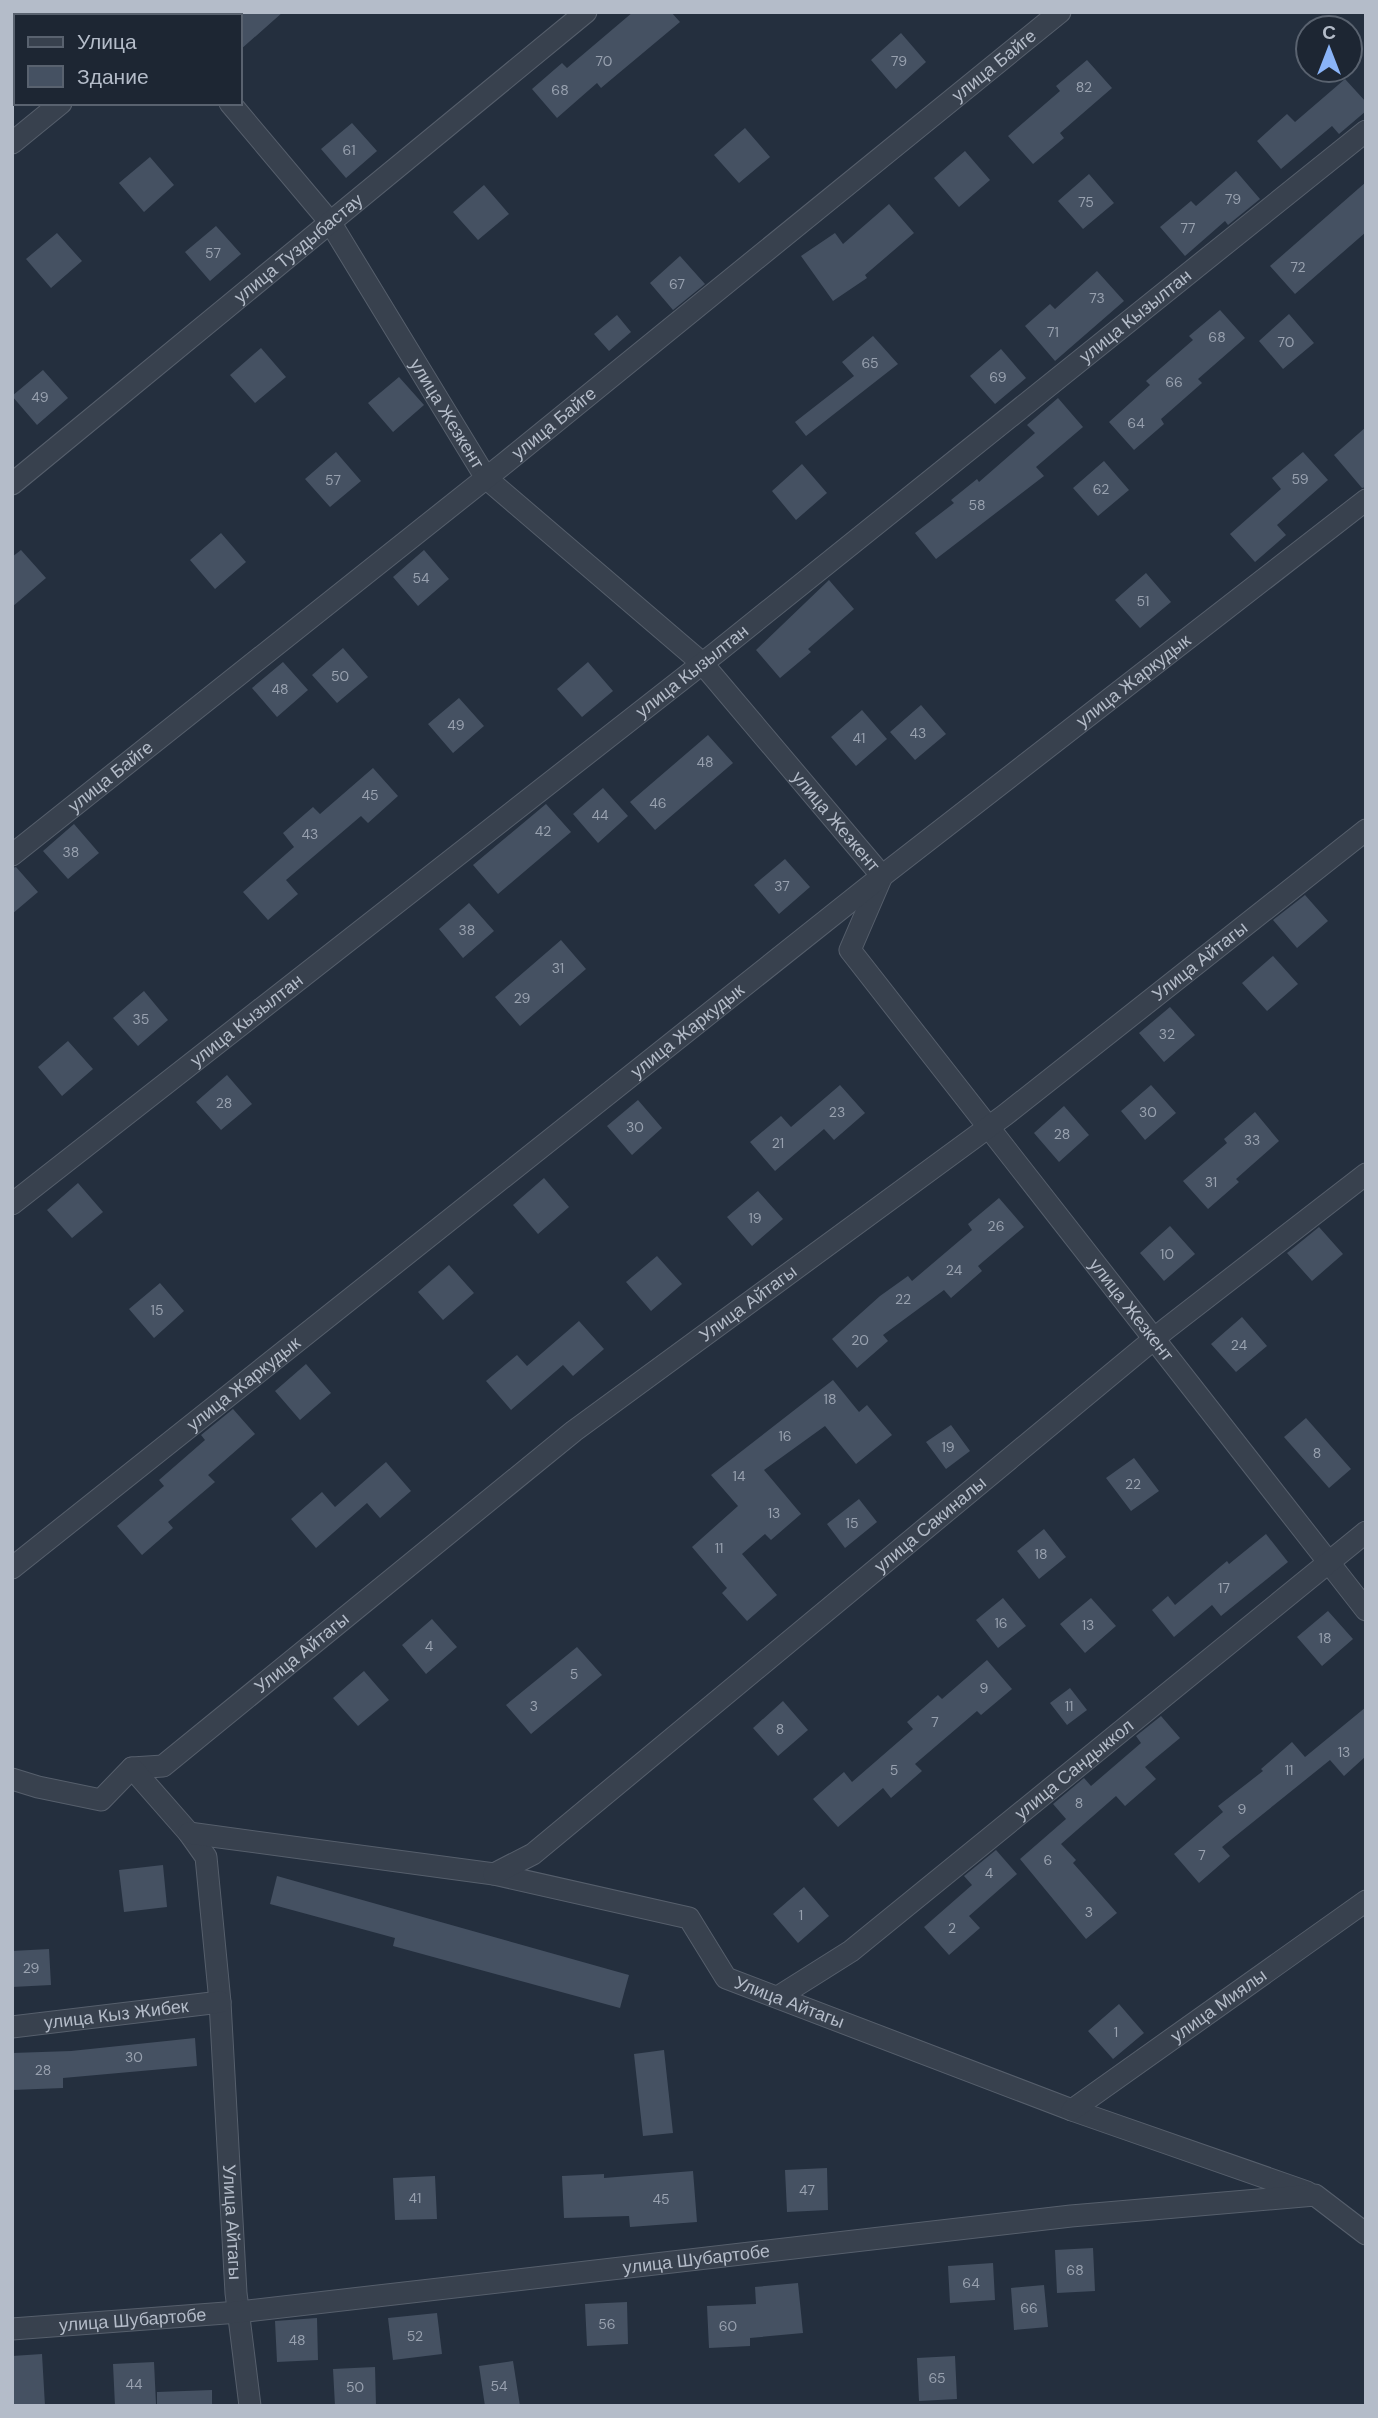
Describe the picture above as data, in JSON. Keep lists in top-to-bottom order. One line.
{"streets":{"street":["улица Байге","улица Туздыбастау","улица Кызылтан","улица Жезкент","улица Жаркудык","Улица Айтагы","улица Сакиналы","улица Сандыккол","улица Миялы","улица Кыз Жибек","улица Шубартобе"]},"crossings":[["улица Байге","улица Жезкент"],["улица Туздыбастау","улица Жезкент"],["улица Кызылтан","улица Жезкент"],["улица Жезкент","улица Жаркудык"],["улица Жезкент","Улица Айтагы"],["улица Жезкент","улица Сакиналы"],["улица Жезкент","улица Сандыккол"],["Улица Айтагы","улица Сакиналы"],["Улица Айтагы","улица Сандыккол"],["Улица Айтагы","улица Миялы"],["Улица Айтагы","улица Кыз Жибек"],["Улица Айтагы","улица Шубартобе"]],"house_numbers":["70","79","82","68","61","79","75","77","57","72","67","73","71","68","70","65","69","66","49","64","59","57","62","58","54","51","50","48","49","43","41","48","45","46","44","42","43","38","37","38","31","29","35","32","28","23","30","30","28","33","21","31","19","26","10","24","22","15","20","24","18","16","19","8","14","22","13","15","11","18","17","16","13","18","4","5","9","3","11","7","8","13","5","11","8","9","7","6","4","3","1","2","29","1","30","28","47","41","45","68","64","66","56","60","52","48","65","44","54","50"],"legend":["Улица","Здание"],"north":"top"}
